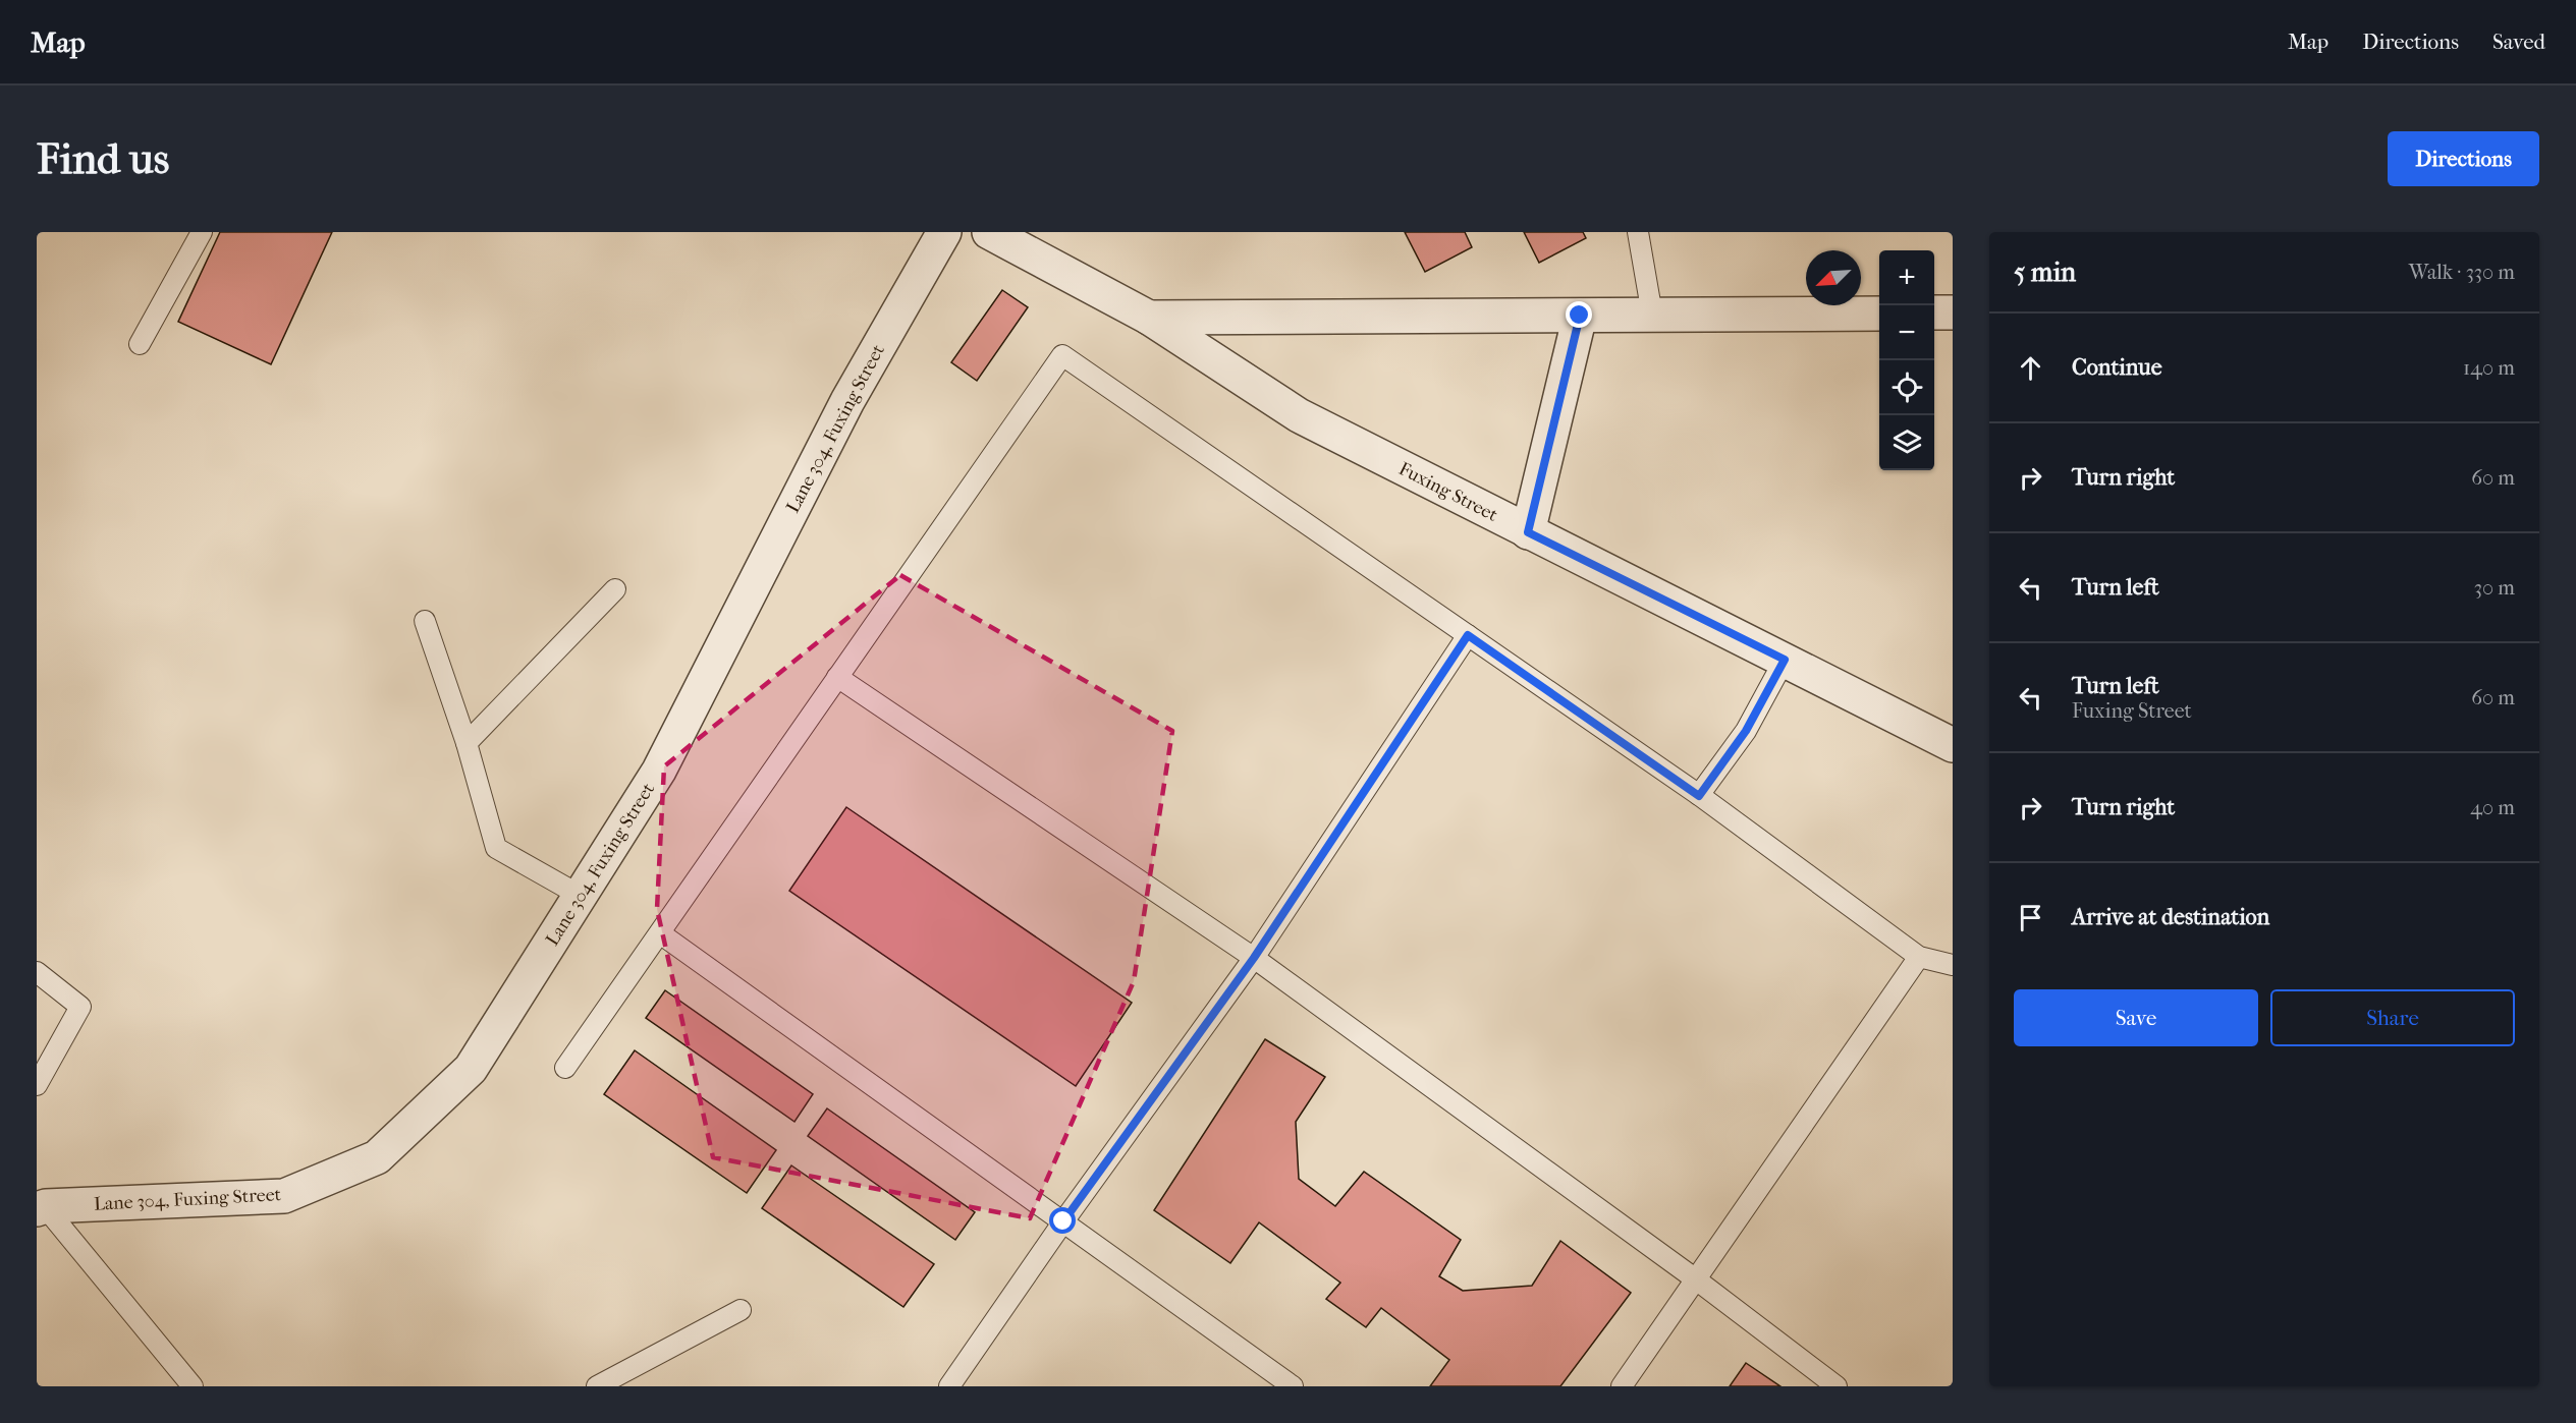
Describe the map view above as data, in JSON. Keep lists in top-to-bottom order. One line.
{"streets":{"street":["Lane 304, Fuxing Street","Fuxing Street"]},"north":"bottom left","page":{"header":"Map","nav":["Map","Directions","Saved"],"buttons":["Directions",["Save","Share"]],"title":"Find us","heading":["5 min","Walk · 330 m"],"map_buttons":["+","−"],"list":[["Continue","140 m"],["Turn right","60 m"],["Turn left","30 m"],["Turn left","Fuxing Street","60 m"],["Turn right","40 m"],"Arrive at destination"]}}
